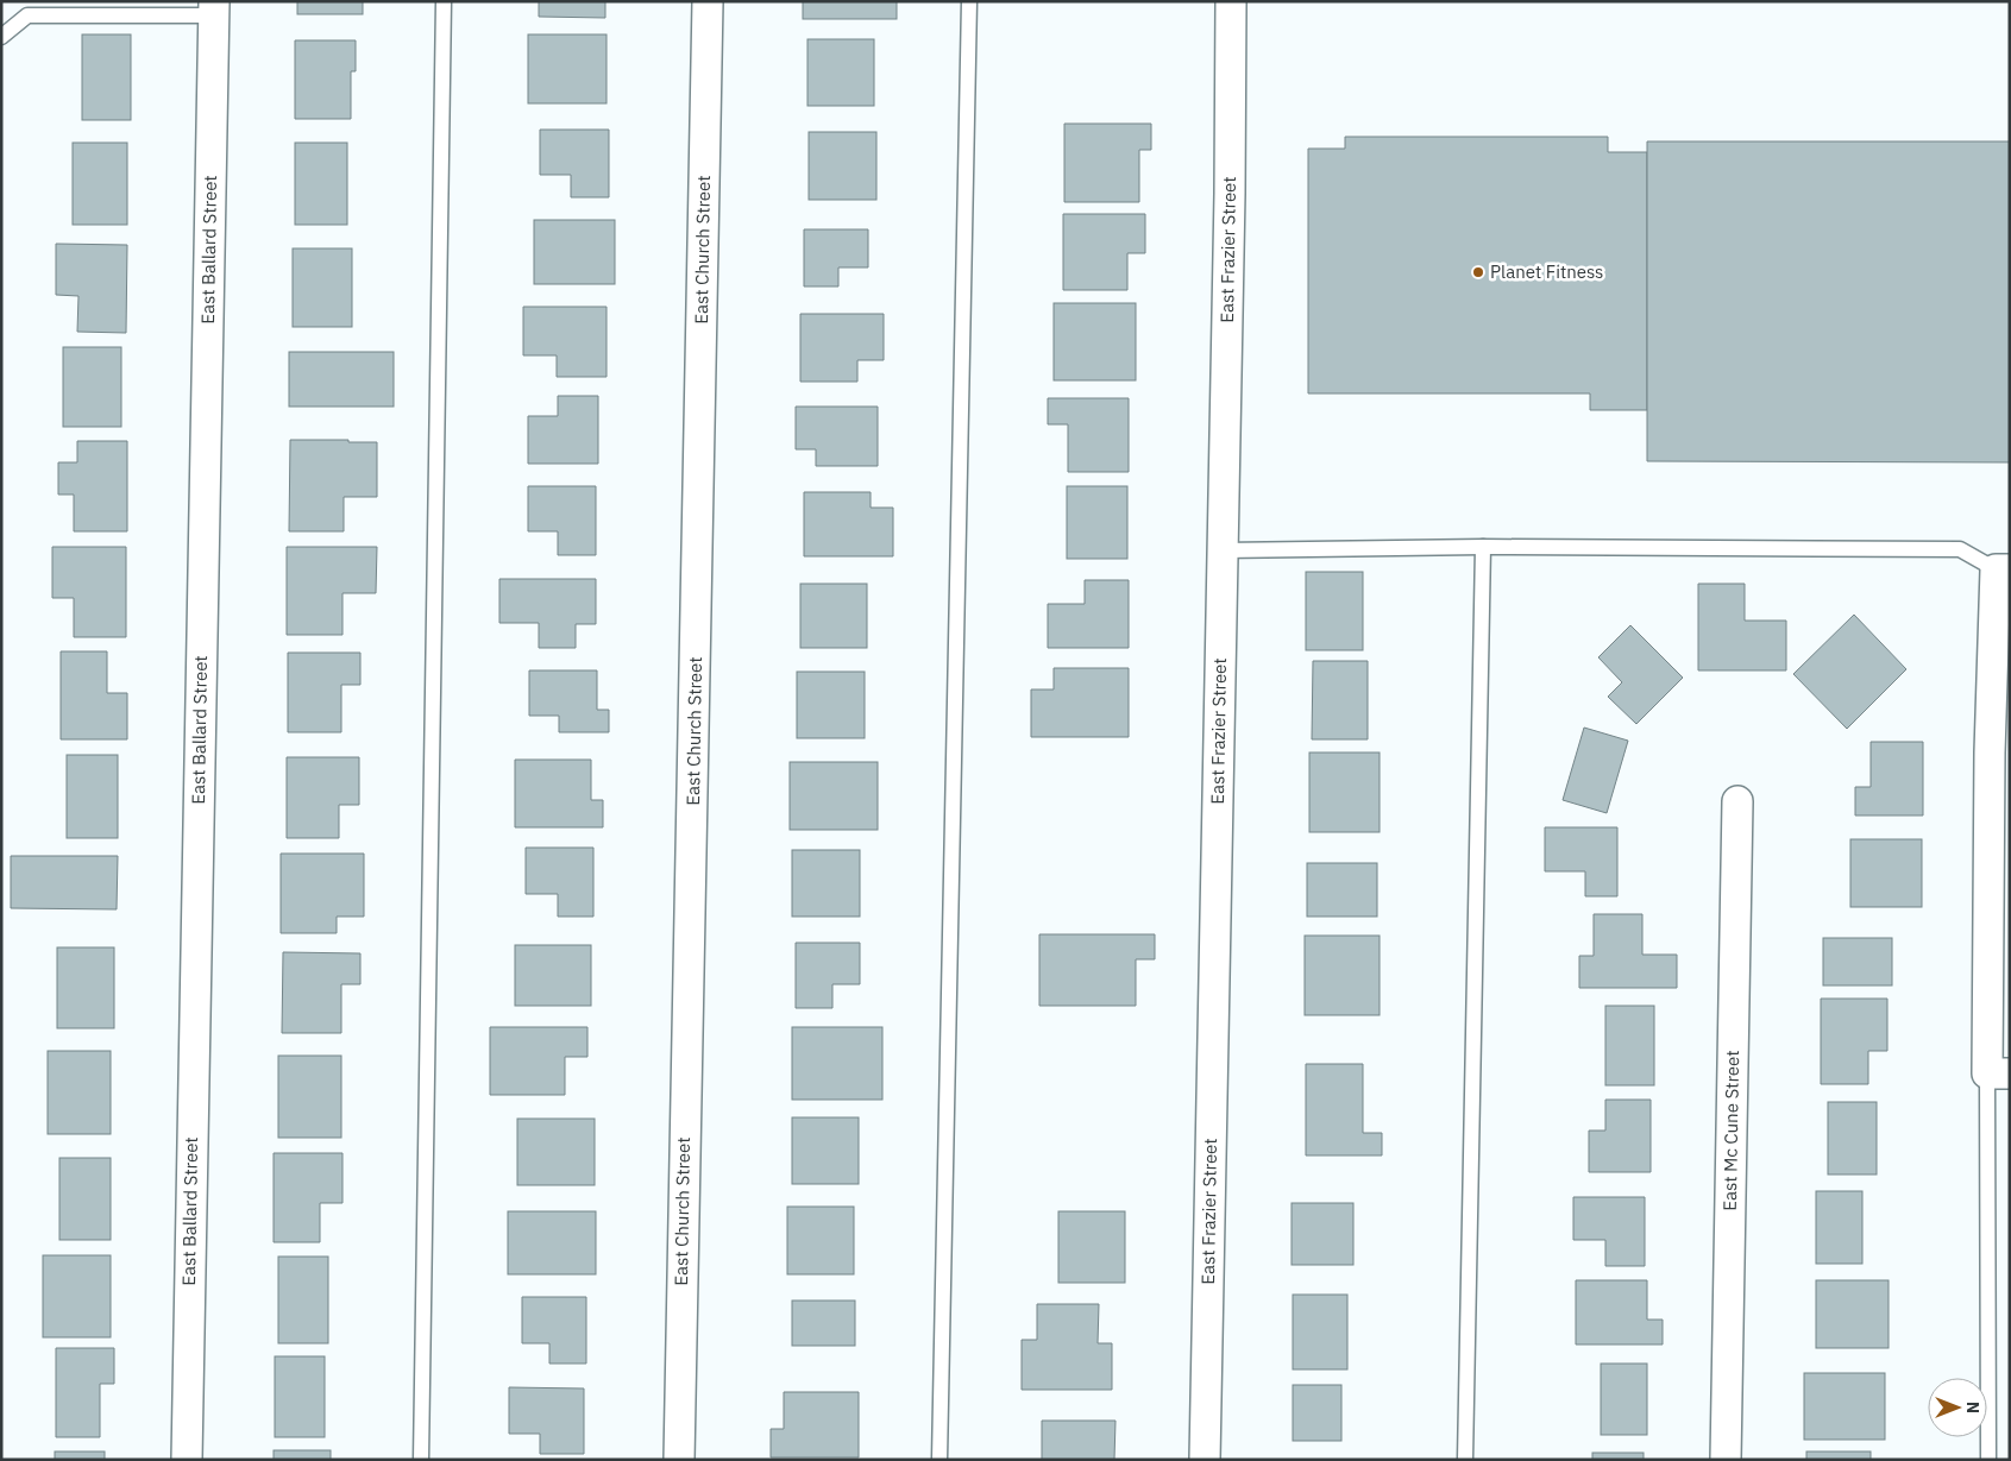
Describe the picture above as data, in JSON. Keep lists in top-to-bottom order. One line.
{"streets":{"street":["East Ballard Street","East Church Street","East Frazier Street","East Mc Cune Street"]},"places":["Planet Fitness"],"north":"right"}
